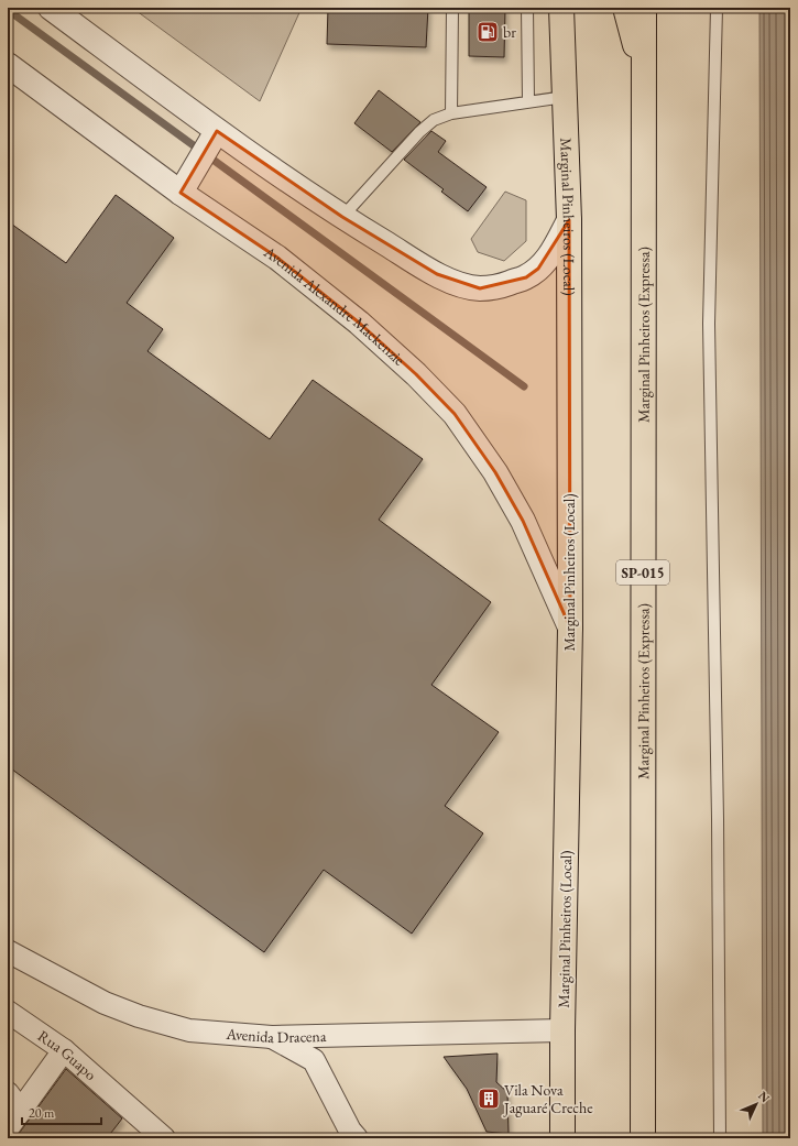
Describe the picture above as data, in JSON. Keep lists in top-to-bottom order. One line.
{"streets":{"highway":["Marginal Pinheiros (Local)","Marginal Pinheiros (Expressa)","SP-015"],"street":["Avenida Alexandre Mackenzie","Avenida Dracena","Rua Guapo"]},"crossings":[["Marginal Pinheiros (Local)","Avenida Alexandre Mackenzie"],["Marginal Pinheiros (Local)","Avenida Dracena"]],"places":{"fuel station":["br"],"building":["Vila Nova Jaguaré Creche"]},"scale_bar":"20 m","north":"top right"}
